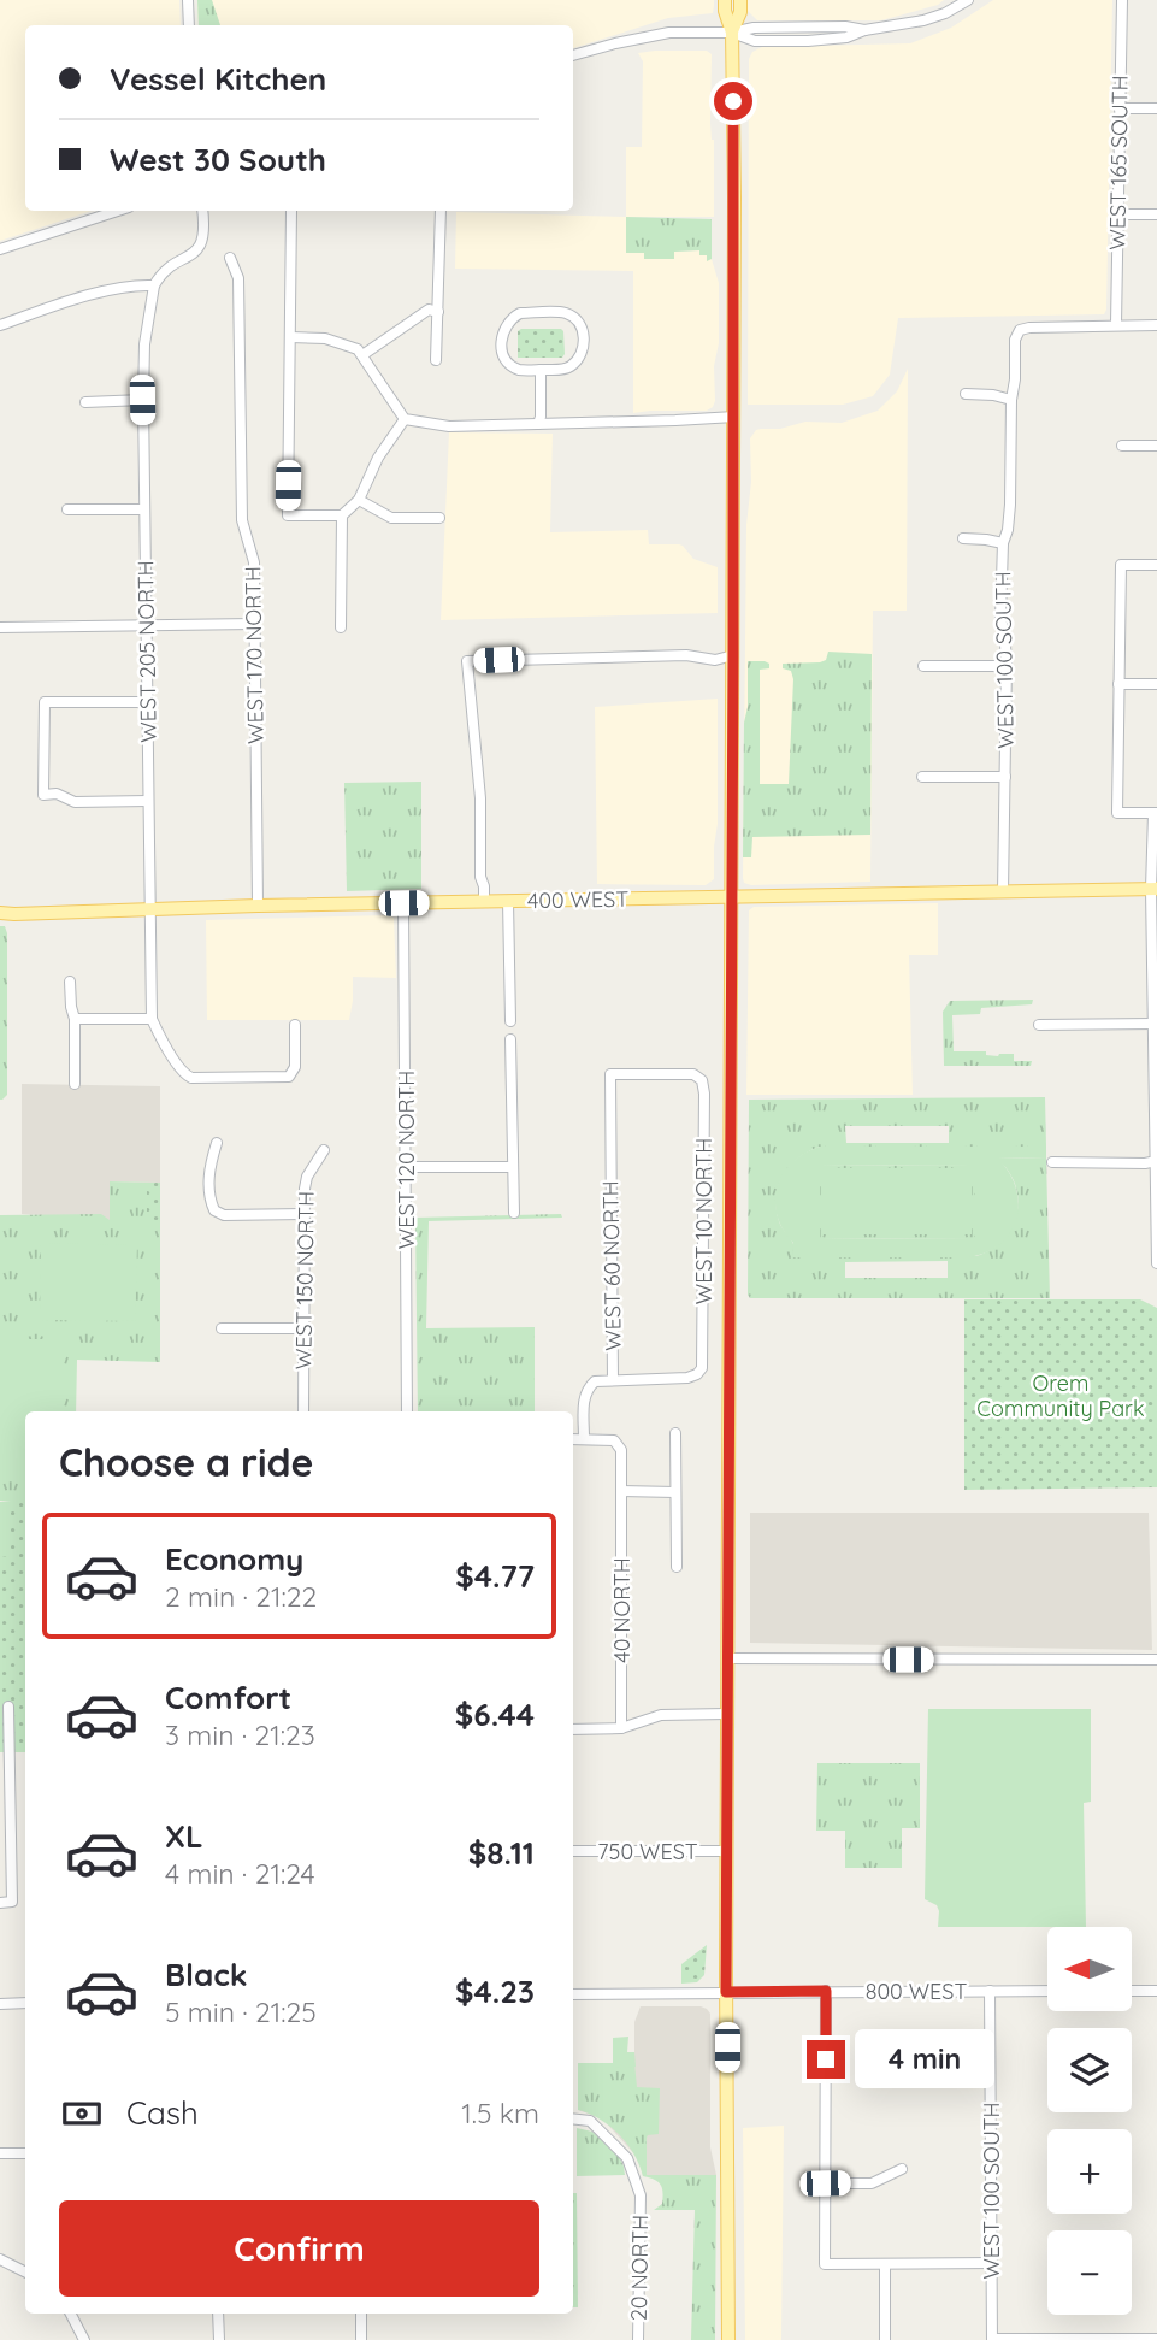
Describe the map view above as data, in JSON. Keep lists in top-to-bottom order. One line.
{"streets":{"main road":["400 WEST"],"street":["WEST 165 SOUTH","WEST 205 NORTH","WEST 170 NORTH","WEST 100 SOUTH","WEST 120 NORTH","WEST 10 NORTH","WEST 60 NORTH","WEST 150 NORTH","40 NORTH","750 WEST","800 WEST","20 NORTH"]},"crossings":[["WEST 165 SOUTH","WEST 100 SOUTH"],["WEST 205 NORTH","400 WEST"],["WEST 170 NORTH","400 WEST"],["WEST 100 SOUTH","400 WEST"],["WEST 100 SOUTH","800 WEST"],["400 WEST","WEST 120 NORTH"],["WEST 10 NORTH","WEST 60 NORTH"],["WEST 60 NORTH","40 NORTH"]],"parks":["Orem Community Park"],"north":"left","page":{"banner":["Vessel Kitchen","West 30 South"],"heading":"Choose a ride","list":[{"name":"Economy","note":"2 min · 21:22","value":"$4.77"},{"name":"Comfort","note":"3 min · 21:23","value":"$6.44"},{"name":"XL","note":"4 min · 21:24","value":"$8.11"},{"name":"Black","note":"5 min · 21:25","value":"$4.23"}],"map_buttons":["+","−"],"bubble":"4 min","pay":["Cash","1.5 km"],"buttons":"Confirm"}}
